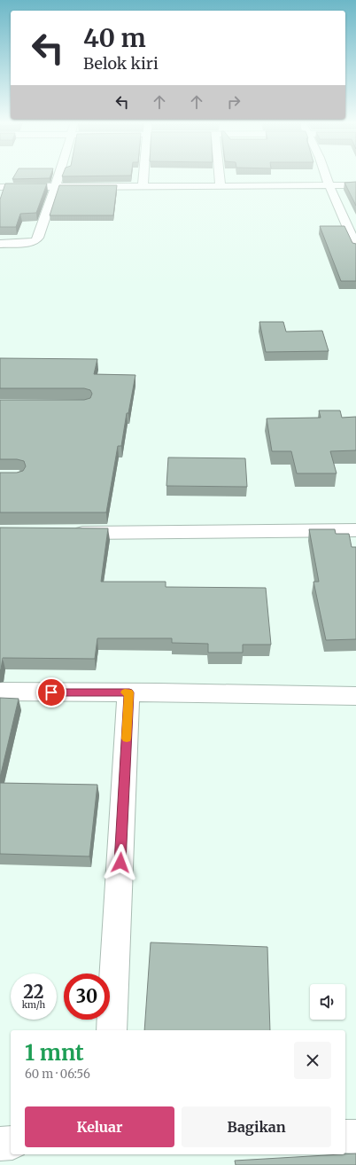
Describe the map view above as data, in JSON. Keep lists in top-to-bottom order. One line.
{"page":{"turn":["40 m","Belok kiri"],"speed":"22 km/h","limit":"30","heading":["1 mnt","60 m · 06:56"],"buttons":["Keluar","Bagikan"]}}
